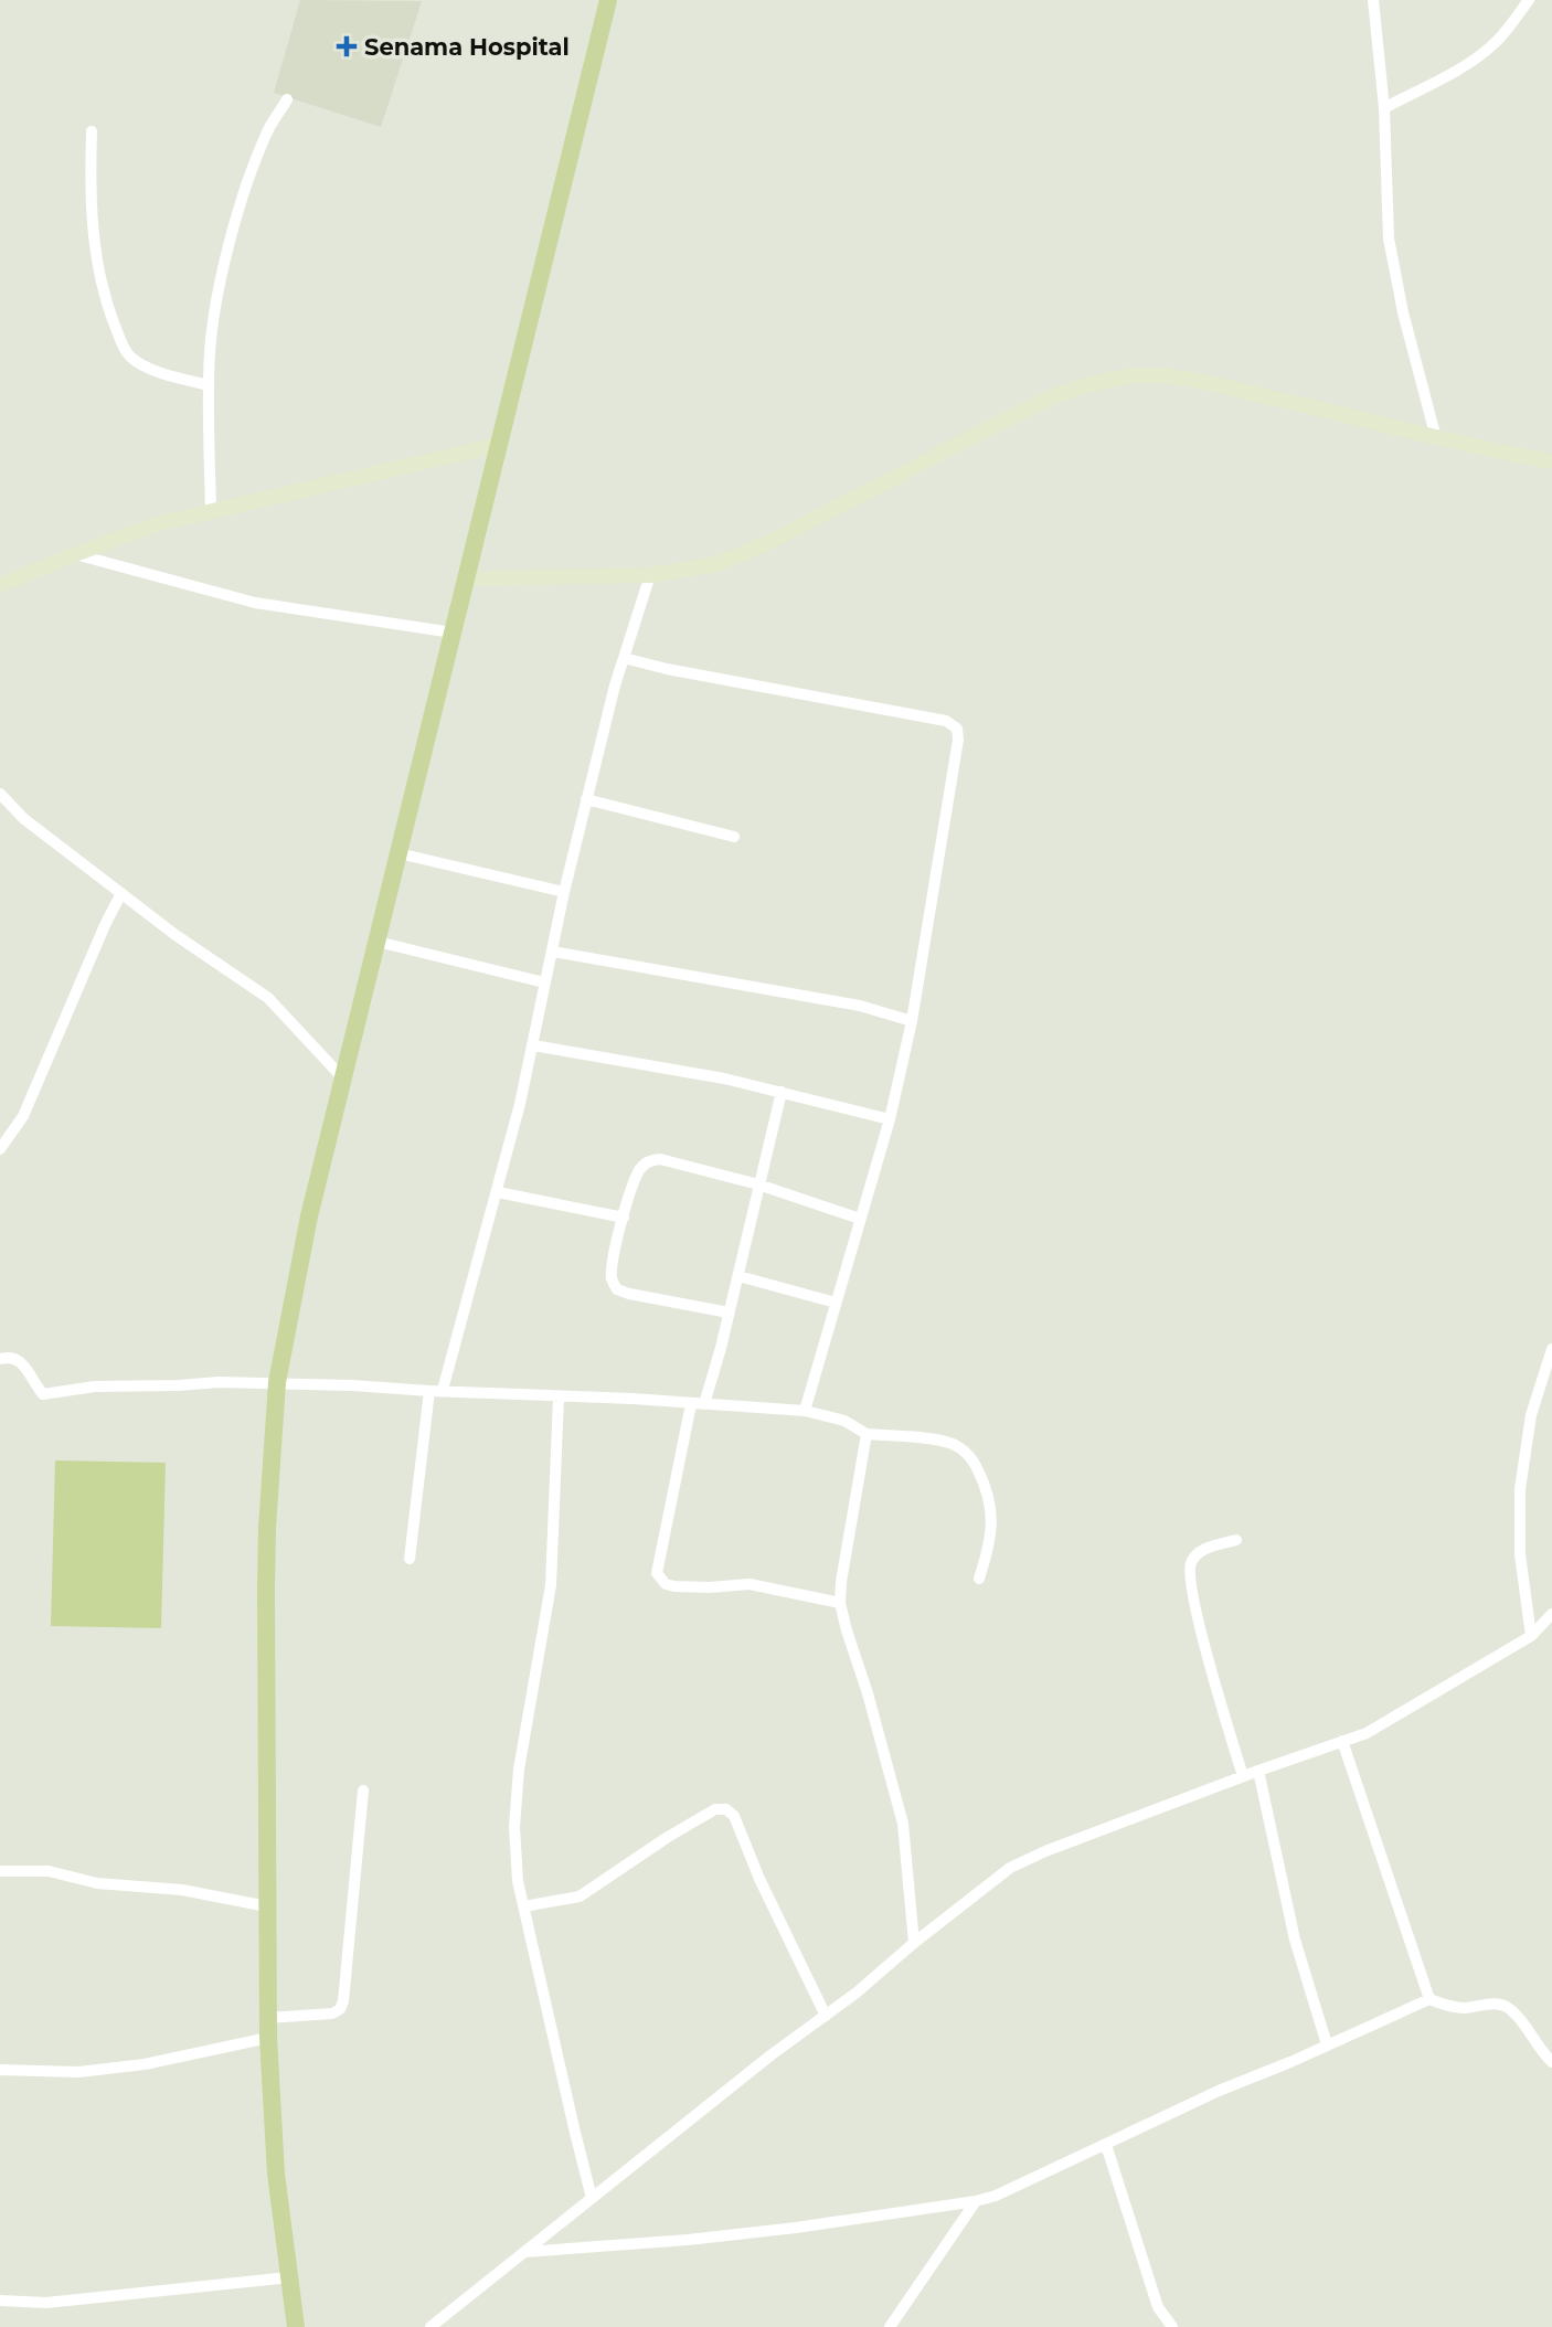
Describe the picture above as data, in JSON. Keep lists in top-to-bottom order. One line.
{"places":{"health":["Senama Hospital"]}}
